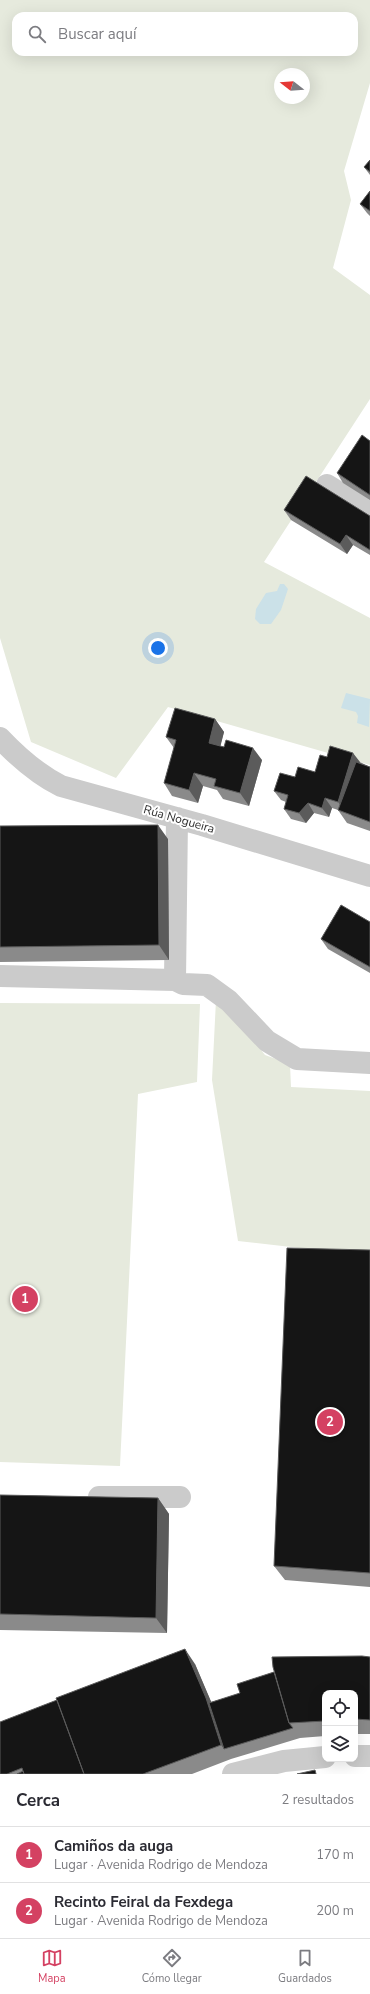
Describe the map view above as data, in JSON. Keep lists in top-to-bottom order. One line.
{"streets":{"street":["Rúa Nogueira"]},"north":"left","page":{"search":"Buscar aquí","pins":["1","2"],"heading":["Cerca","2 resultados"],"list":[{"mark":"1","name":"Camiños da auga","note":"Lugar · Avenida Rodrigo de Mendoza","value":"170 m"},{"mark":"2","name":"Recinto Feiral da Fexdega","note":"Lugar · Avenida Rodrigo de Mendoza","value":"200 m"}],"nav":["Mapa","Cómo llegar","Guardados"]}}
